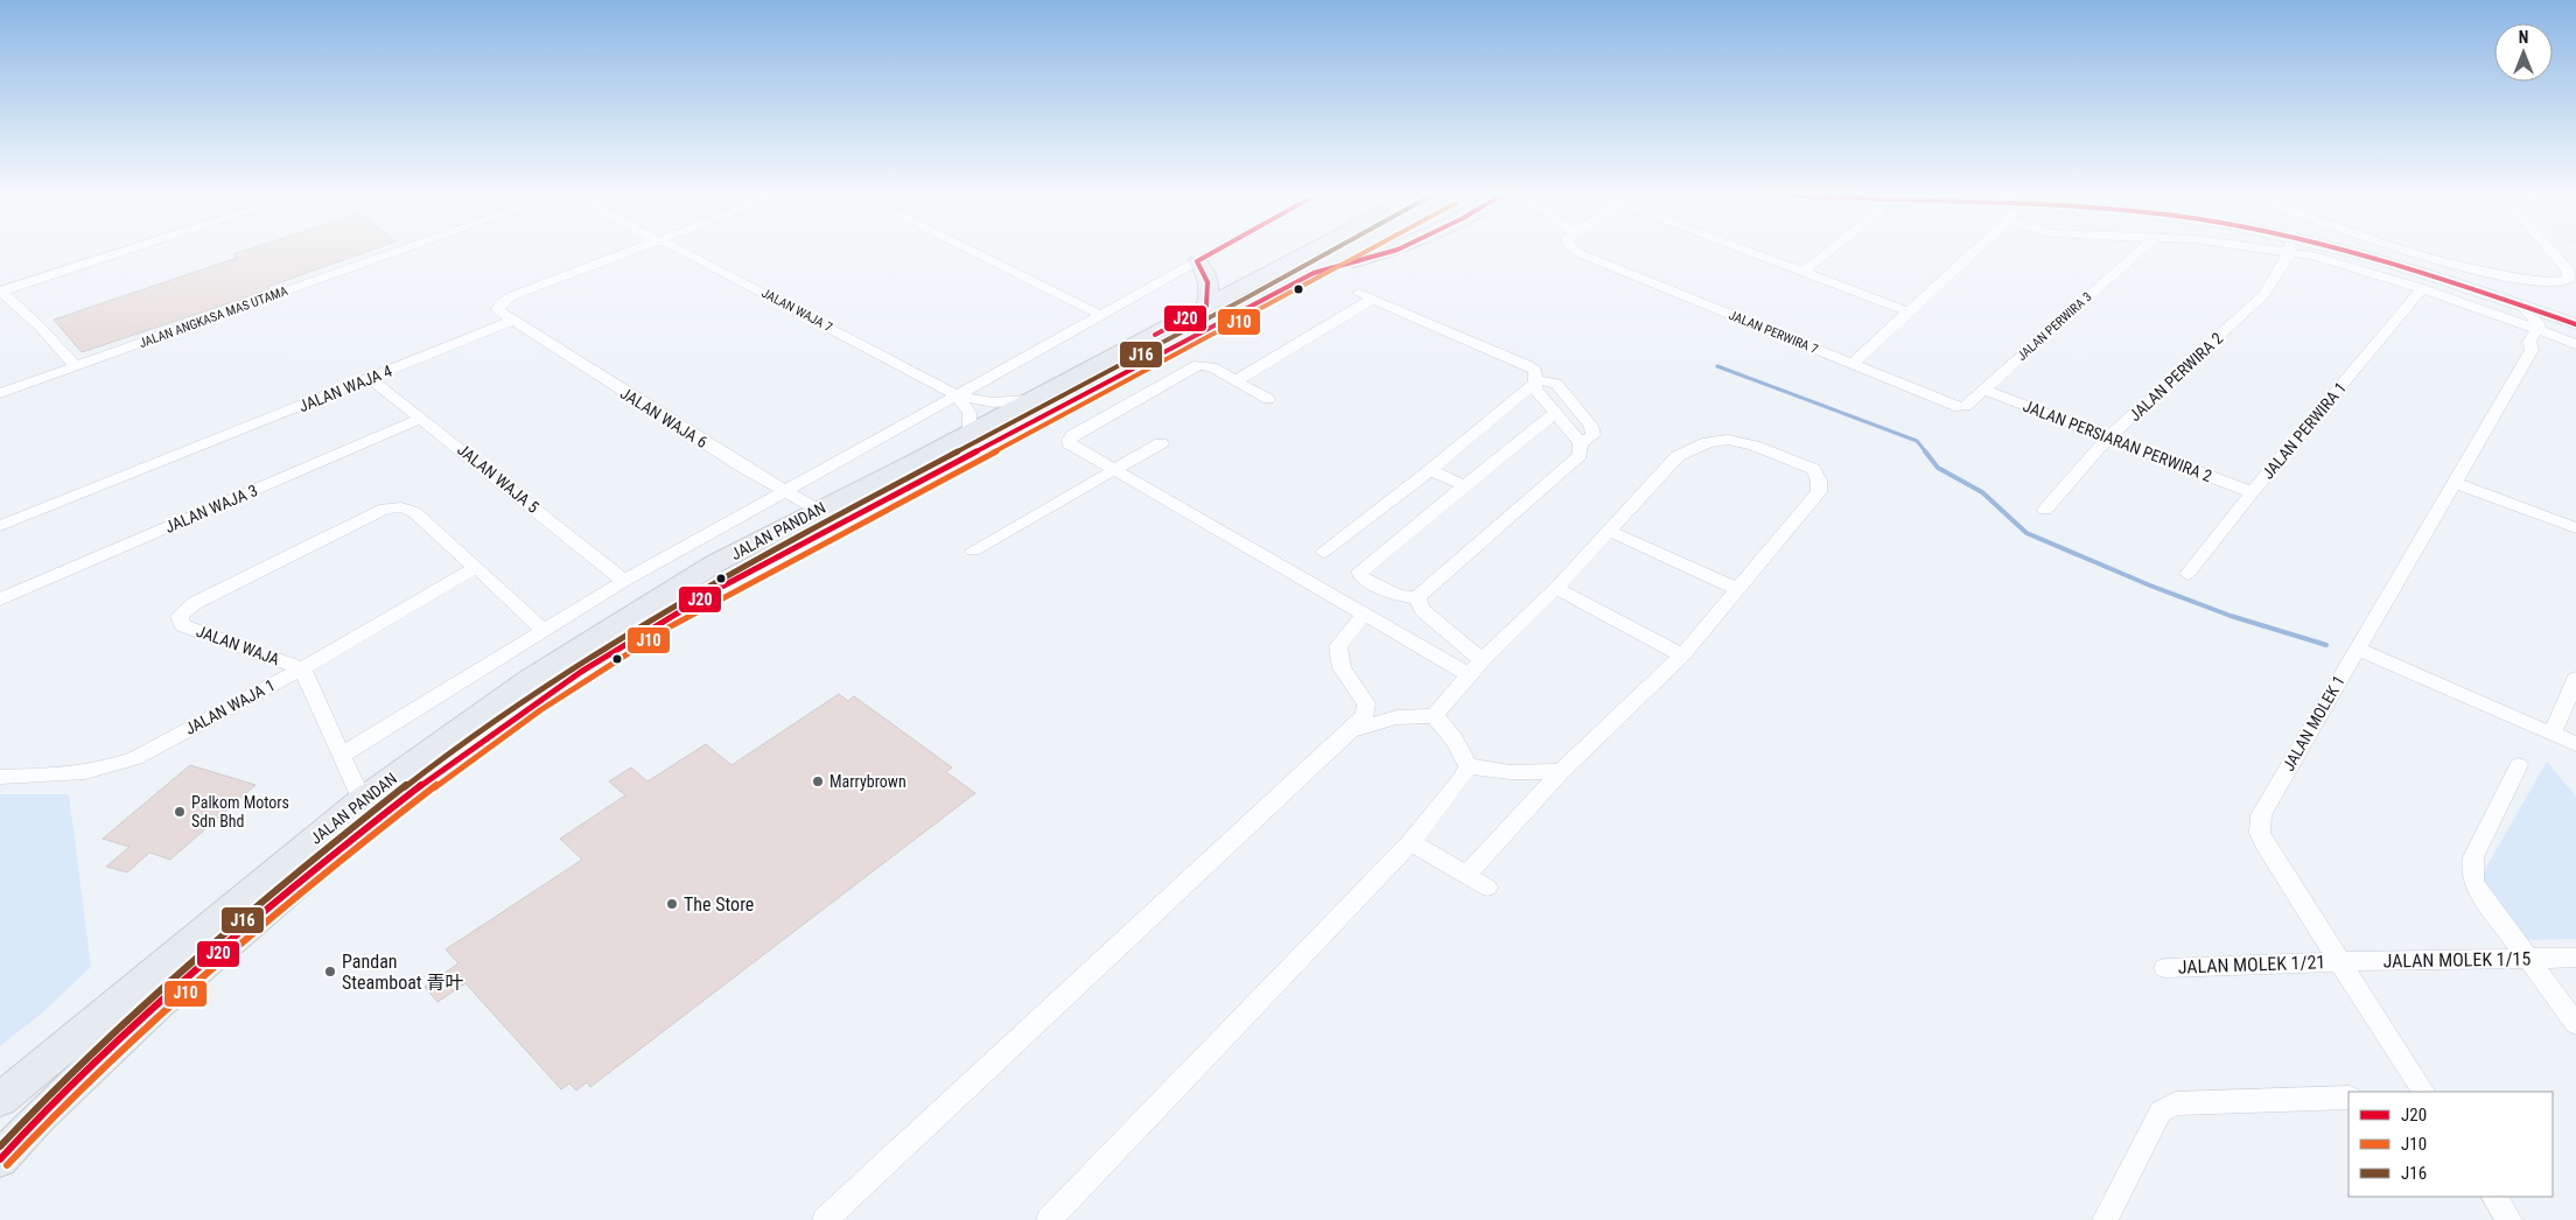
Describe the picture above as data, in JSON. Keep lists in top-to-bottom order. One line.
{"streets":{"highway":["JALAN PANDAN"],"street":["JALAN WAJA 7","JALAN ANGKASA MAS UTAMA","JALAN PERWIRA 3","JALAN PERWIRA 7","JALAN PERWIRA 2","JALAN WAJA 4","JALAN WAJA 6","JALAN PERWIRA 1","JALAN PERSIARAN PERWIRA 2","JALAN WAJA 5","JALAN WAJA 3","JALAN WAJA","JALAN WAJA 1","JALAN MOLEK 1","JALAN MOLEK 1/15","JALAN MOLEK 1/21"]},"crossings":[["JALAN WAJA 7","JALAN PANDAN"],["JALAN PERWIRA 3","JALAN PERWIRA 7"],["JALAN PERWIRA 3","JALAN PERSIARAN PERWIRA 2"],["JALAN PERWIRA 7","JALAN PERSIARAN PERWIRA 2"],["JALAN PERWIRA 2","JALAN PERSIARAN PERWIRA 2"],["JALAN WAJA 4","JALAN WAJA 6"],["JALAN WAJA 4","JALAN WAJA 5"],["JALAN WAJA 6","JALAN PANDAN"],["JALAN PERWIRA 1","JALAN PERSIARAN PERWIRA 2"],["JALAN WAJA 5","JALAN WAJA 3"],["JALAN WAJA","JALAN WAJA 1"],["JALAN MOLEK 1","JALAN MOLEK 1/15"],["JALAN MOLEK 1","JALAN MOLEK 1/21"],["JALAN MOLEK 1/15","JALAN MOLEK 1/21"]],"places":["Marrybrown","Palkom Motors Sdn Bhd","The Store","Pandan Steamboat 青叶"],"lines":["transit line J20","transit line J10","transit line J16"],"legend":["J20","J10","J16"],"north":"top"}
